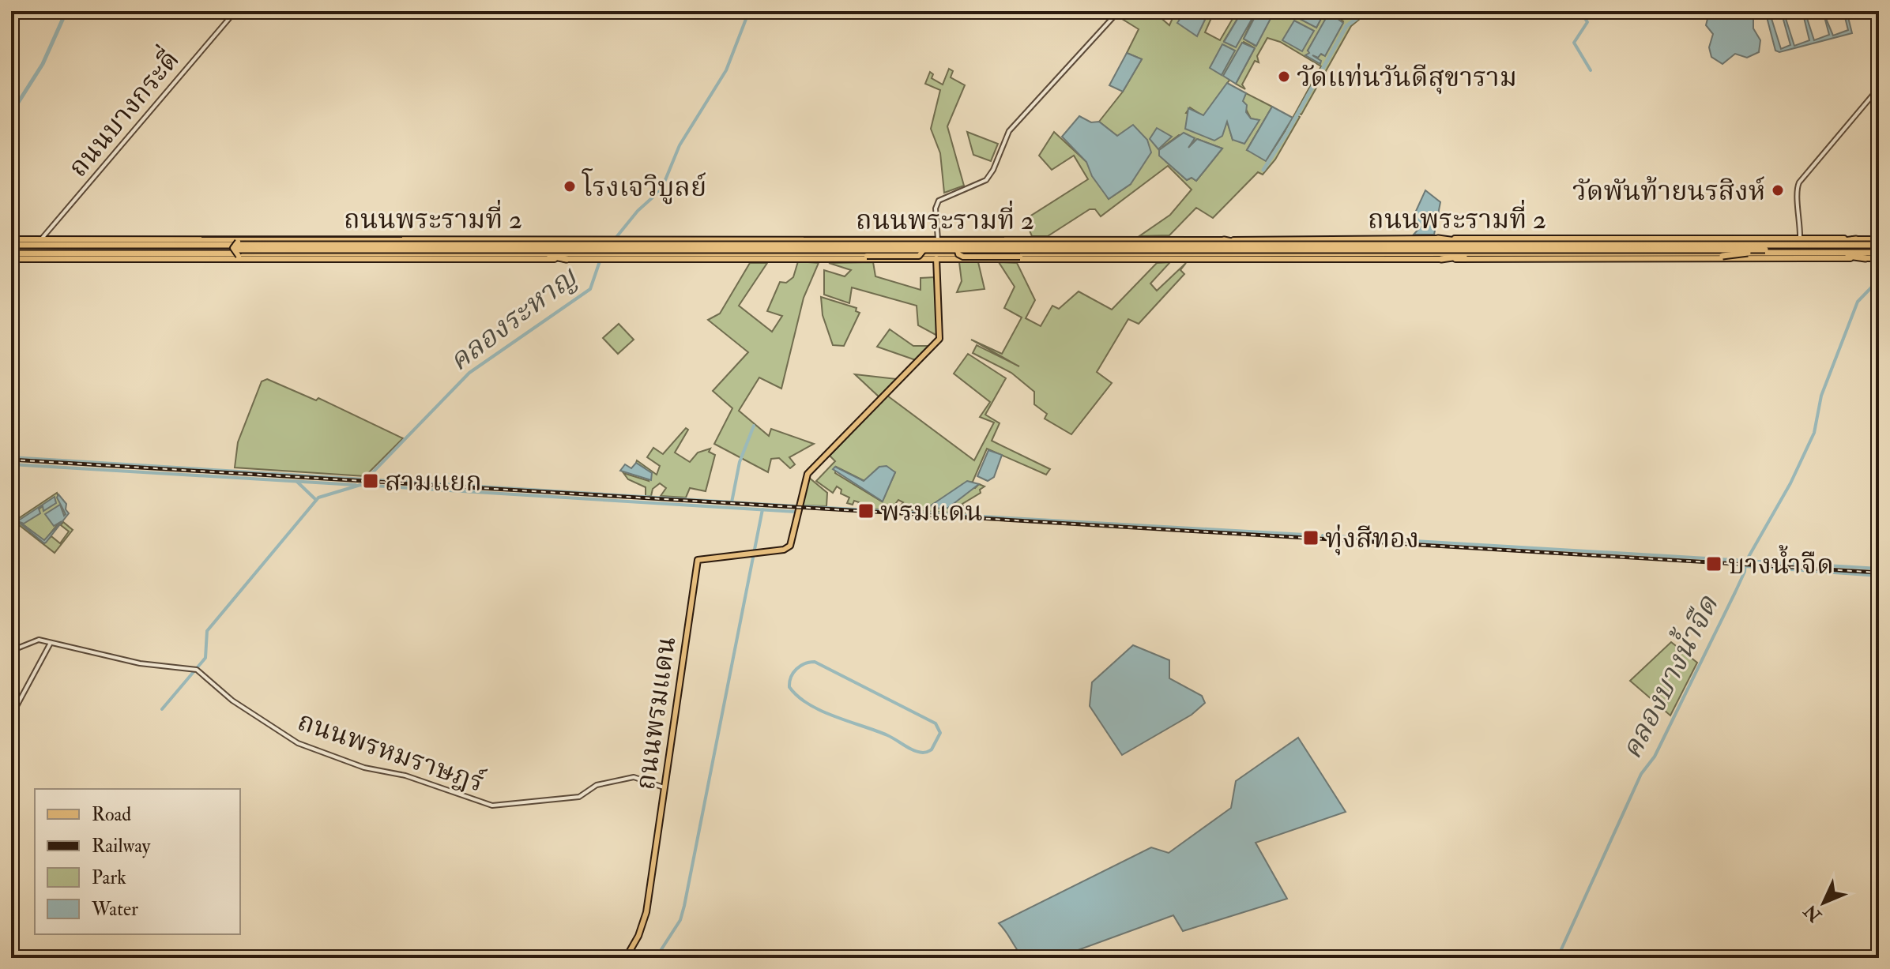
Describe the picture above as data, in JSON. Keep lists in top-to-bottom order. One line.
{"streets":{"highway":["ถนนพระรามที่ 2"],"main road":["ถนนพรมแดน"],"street":["ถนนบางกระดี่","ถนนพรหมราษฎร์"]},"crossings":[["ถนนบางกระดี่","ถนนพระรามที่ 2"],["ถนนพระรามที่ 2","ถนนพรมแดน"],["ถนนพรมแดน","ถนนพรหมราษฎร์"]],"water":["คลองระหาญ","คลองบางน้ำจืด"],"places":{"other":["วัดแท่นวันดีสุขาราม","โรงเจวิบูลย์","วัดพันท้ายนรสิงห์"],"transit":["สามแยก","พรมแดน","ทุ่งสีทอง","บางน้ำจืด"]},"legend":["Road","Railway","Park","Water"],"north":"bottom left"}
